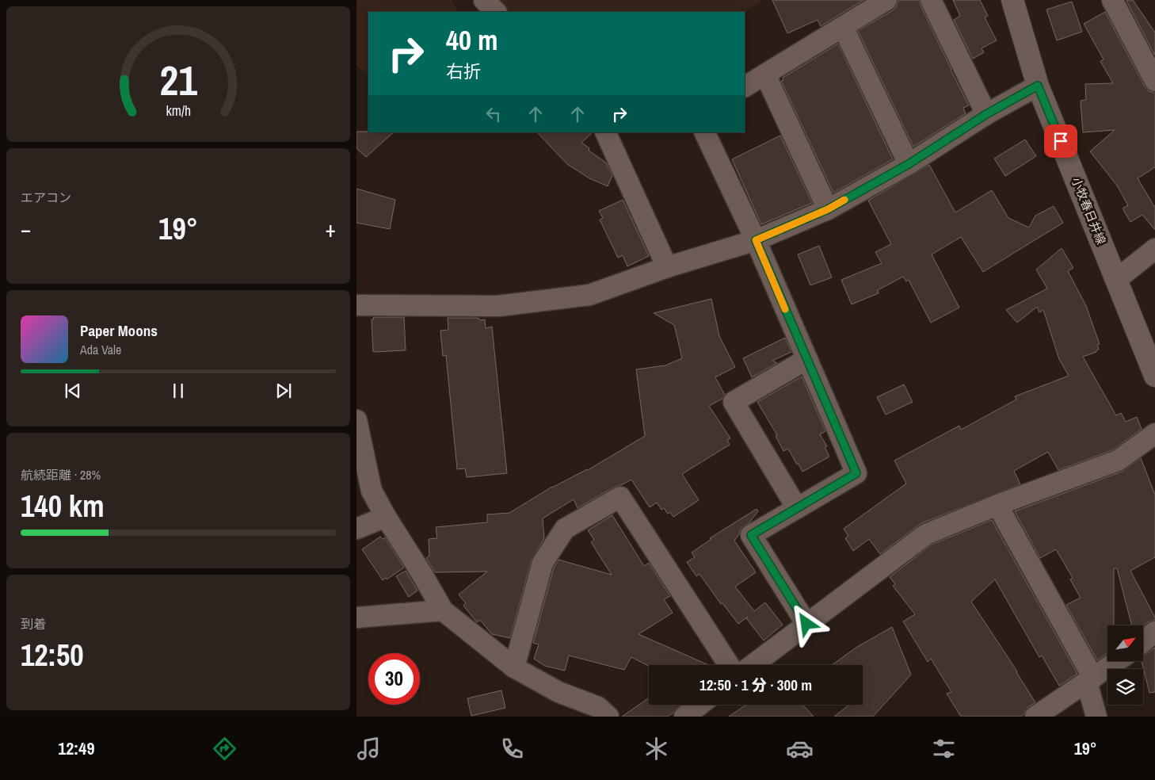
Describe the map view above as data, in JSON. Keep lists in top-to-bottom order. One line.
{"streets":{"main road":["小牧春日井線"]},"north":"top right","page":{"turn":["40 m","右折"],"tile":["エアコン",["航続距離 · 28%","140 km"],["到着","12:50"]],"heat":["−","19°","+"],"song":["Paper Moons","Ada Vale"],"limit":"30","trip":"12:50 · 1 分 · 300 m","tabs":["12:49","19°"],"gauge":["21","km/h"]}}
